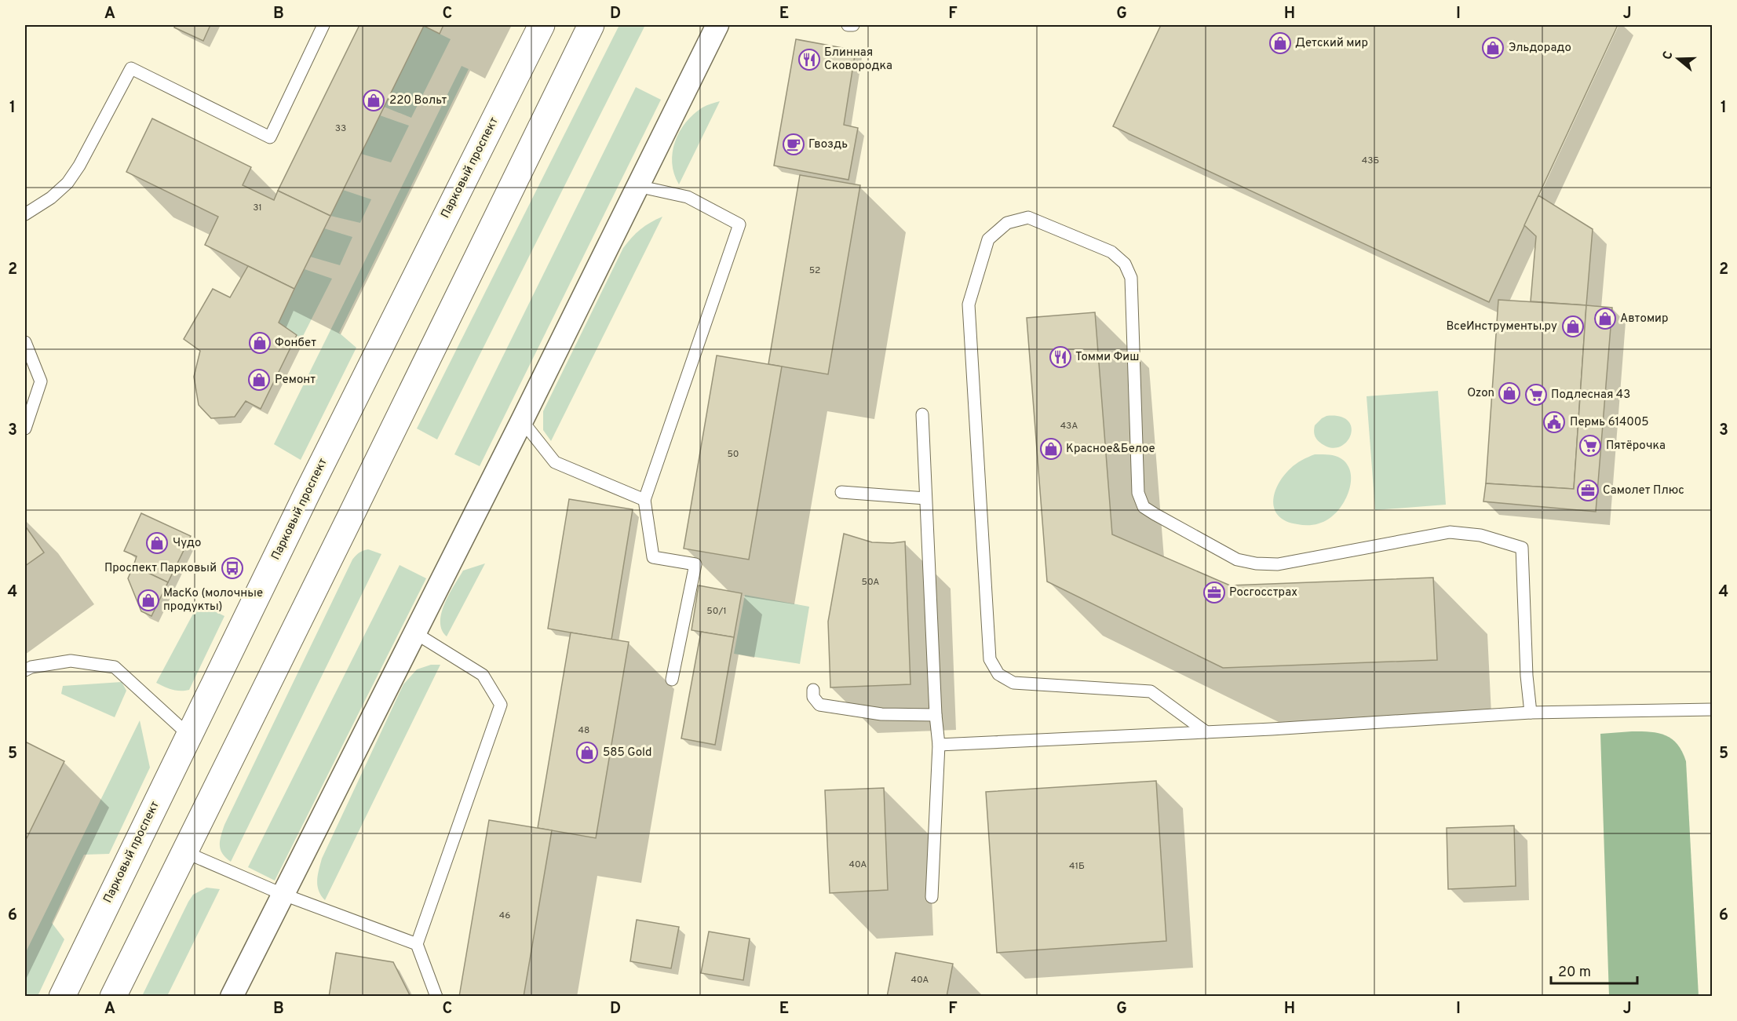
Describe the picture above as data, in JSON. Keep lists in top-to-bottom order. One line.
{"streets":{"main road":["Парковый проспект"]},"places":{"shop":["Детский мир","Эльдорадо","220 Вольт","Автомир","ВсеИнструменты.ру","Фонбет","Ремонт","Ozon","Красное&Белое","Чудо","МасКо (молочные продукты)","585 Gold"],"restaurant":["Блинная Сковородка","Томми Фиш"],"cafe":["Гвоздь"],"supermarket":["Подлесная 43","Пятёрочка"],"public building":["Пермь 614005"],"office":["Самолет Плюс","Росгосстрах"],"bus stop":["Проспект Парковый"]},"house_numbers":["33","43Б","31","52","43А","50","50А","50/1","48","40А","41Б","46","40А"],"scale_bar":"20 m","north":"left","grid":{"columns":["A","B","C","D","E","F","G","H","I","J"],"rows":["1","2","3","4","5","6"]}}
